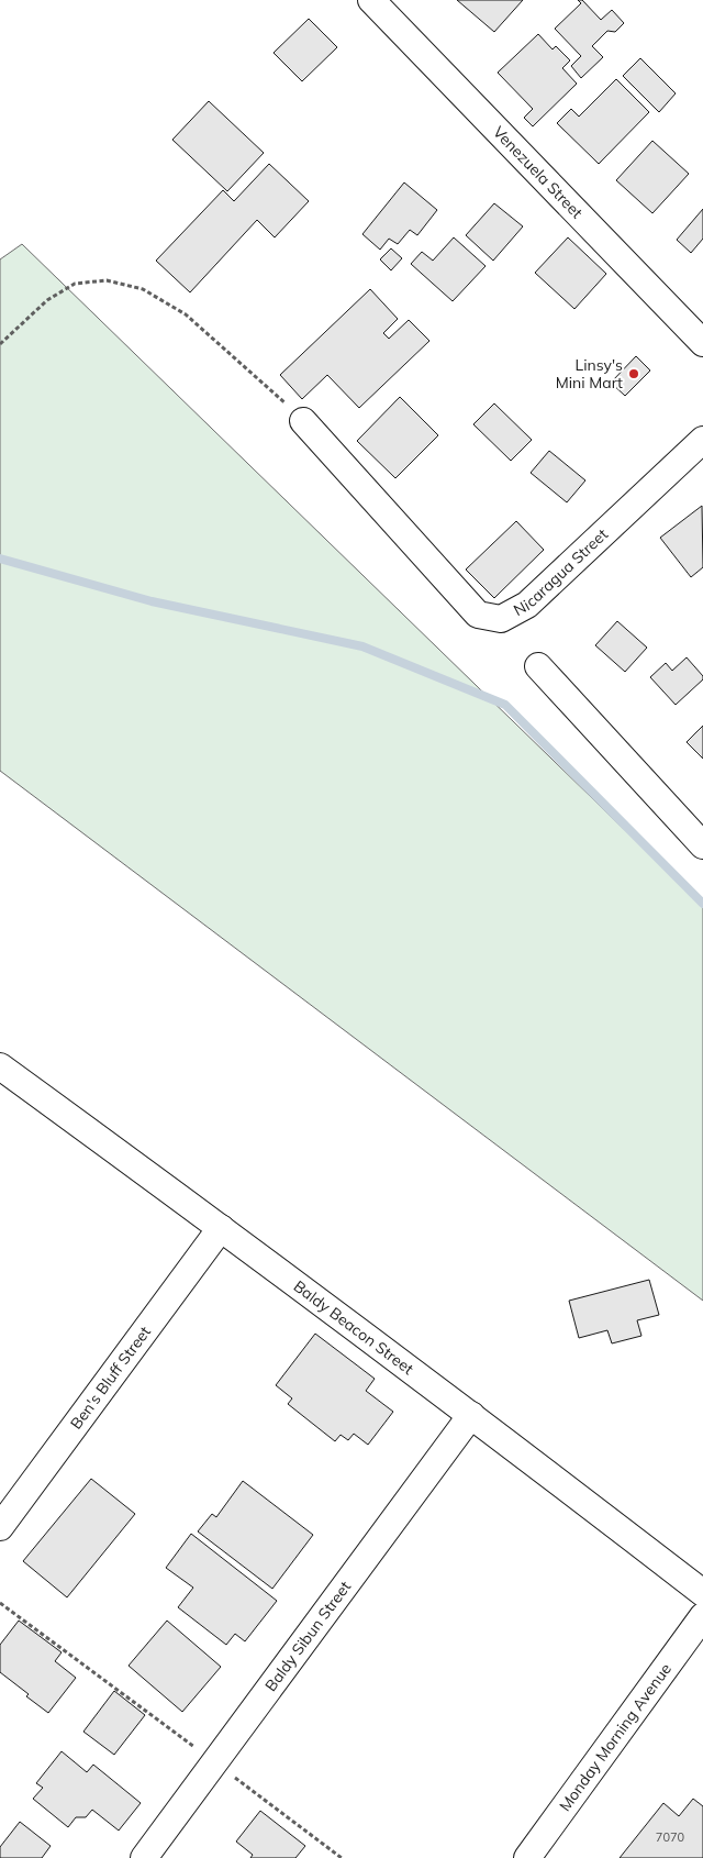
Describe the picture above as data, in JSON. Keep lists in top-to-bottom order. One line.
{"streets":{"street":["Venezuela Street","Nicaragua Street","Baldy Beacon Street","Ben's Bluff Street","Baldy Sibun Street","Monday Morning Avenue"]},"crossings":[["Baldy Beacon Street","Ben's Bluff Street"],["Baldy Beacon Street","Baldy Sibun Street"]],"places":["Linsy's Mini Mart"],"house_numbers":["7070"]}
